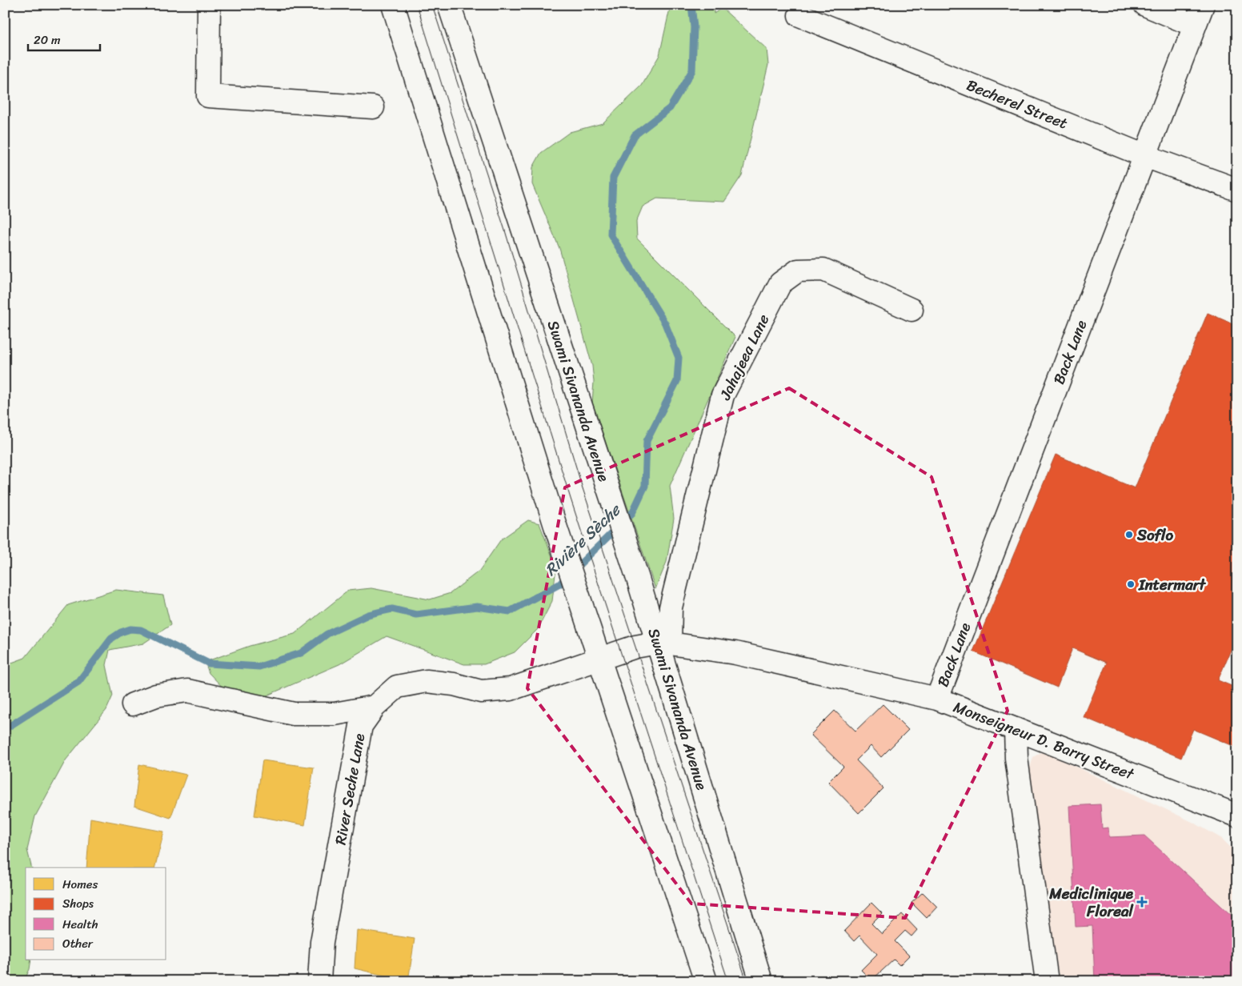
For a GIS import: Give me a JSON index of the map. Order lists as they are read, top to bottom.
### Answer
{
  "streets": {
    "street": [
      "Becherel Street",
      "Back Lane",
      "Jahajeea Lane",
      "Swami Sivananda Avenue",
      "Monseigneur D. Barry Street",
      "River Seche Lane"
    ]
  },
  "crossings": [
    ["Becherel Street", "Back Lane"],
    ["Back Lane", "Monseigneur D. Barry Street"],
    ["Jahajeea Lane", "Swami Sivananda Avenue"],
    ["Jahajeea Lane", "Monseigneur D. Barry Street"],
    ["Jahajeea Lane", "River Seche Lane"],
    ["Swami Sivananda Avenue", "Monseigneur D. Barry Street"],
    ["Swami Sivananda Avenue", "River Seche Lane"],
    ["Monseigneur D. Barry Street", "River Seche Lane"]
  ],
  "water": ["Rivière Sèche"],
  "places": {
    "other": ["Soflo", "Intermart"],
    "health": ["Mediclinique Floreal"]
  },
  "legend": [
    "Homes",
    "Shops",
    "Health",
    "Other"
  ],
  "scale_bar": "20 m"
}
